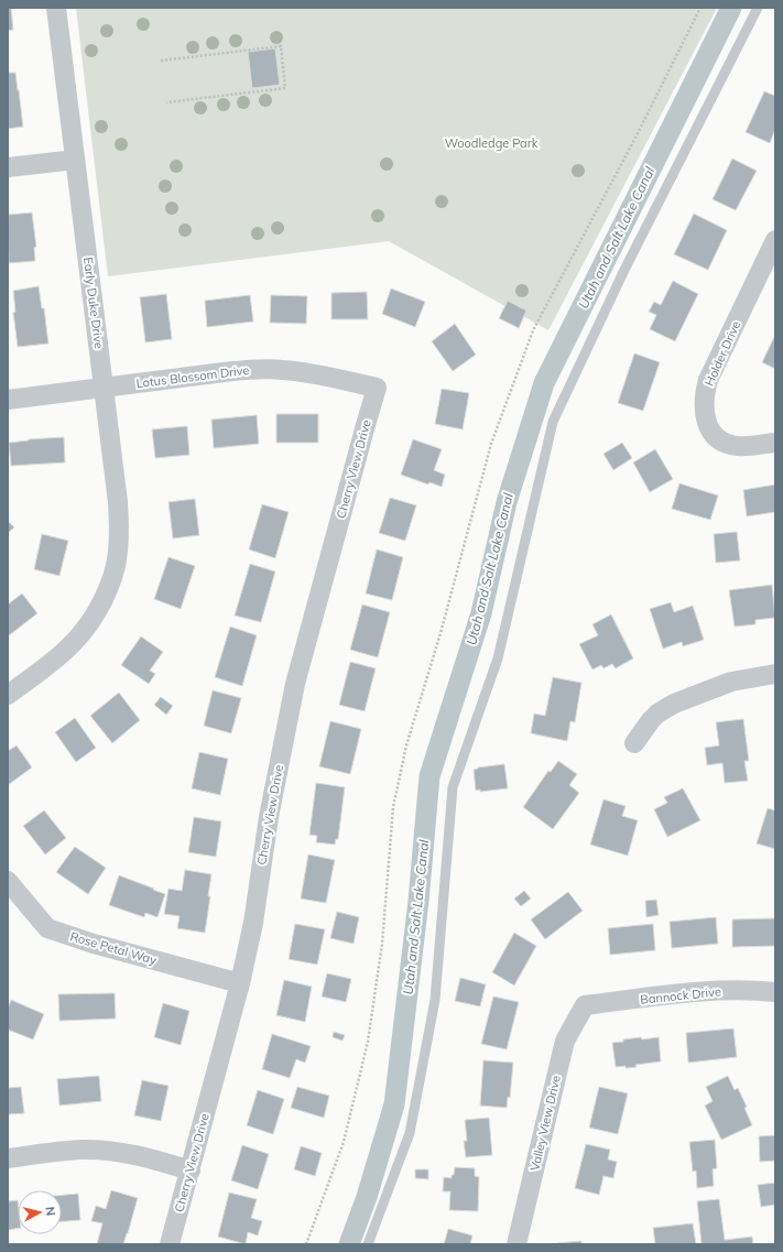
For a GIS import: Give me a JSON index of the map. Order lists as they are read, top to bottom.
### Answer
{
  "streets": {
    "street": [
      "Early Duke Drive",
      "Holder Drive",
      "Lotus Blossom Drive",
      "Cherry View Drive",
      "Rose Petal Way",
      "Bannock Drive",
      "Valley View Drive"
    ]
  },
  "crossings": [
    ["Early Duke Drive", "Lotus Blossom Drive"],
    ["Lotus Blossom Drive", "Cherry View Drive"],
    ["Cherry View Drive", "Rose Petal Way"],
    ["Bannock Drive", "Valley View Drive"]
  ],
  "water": ["Utah and Salt Lake Canal"],
  "parks": ["Woodledge Park"],
  "north": "right"
}
